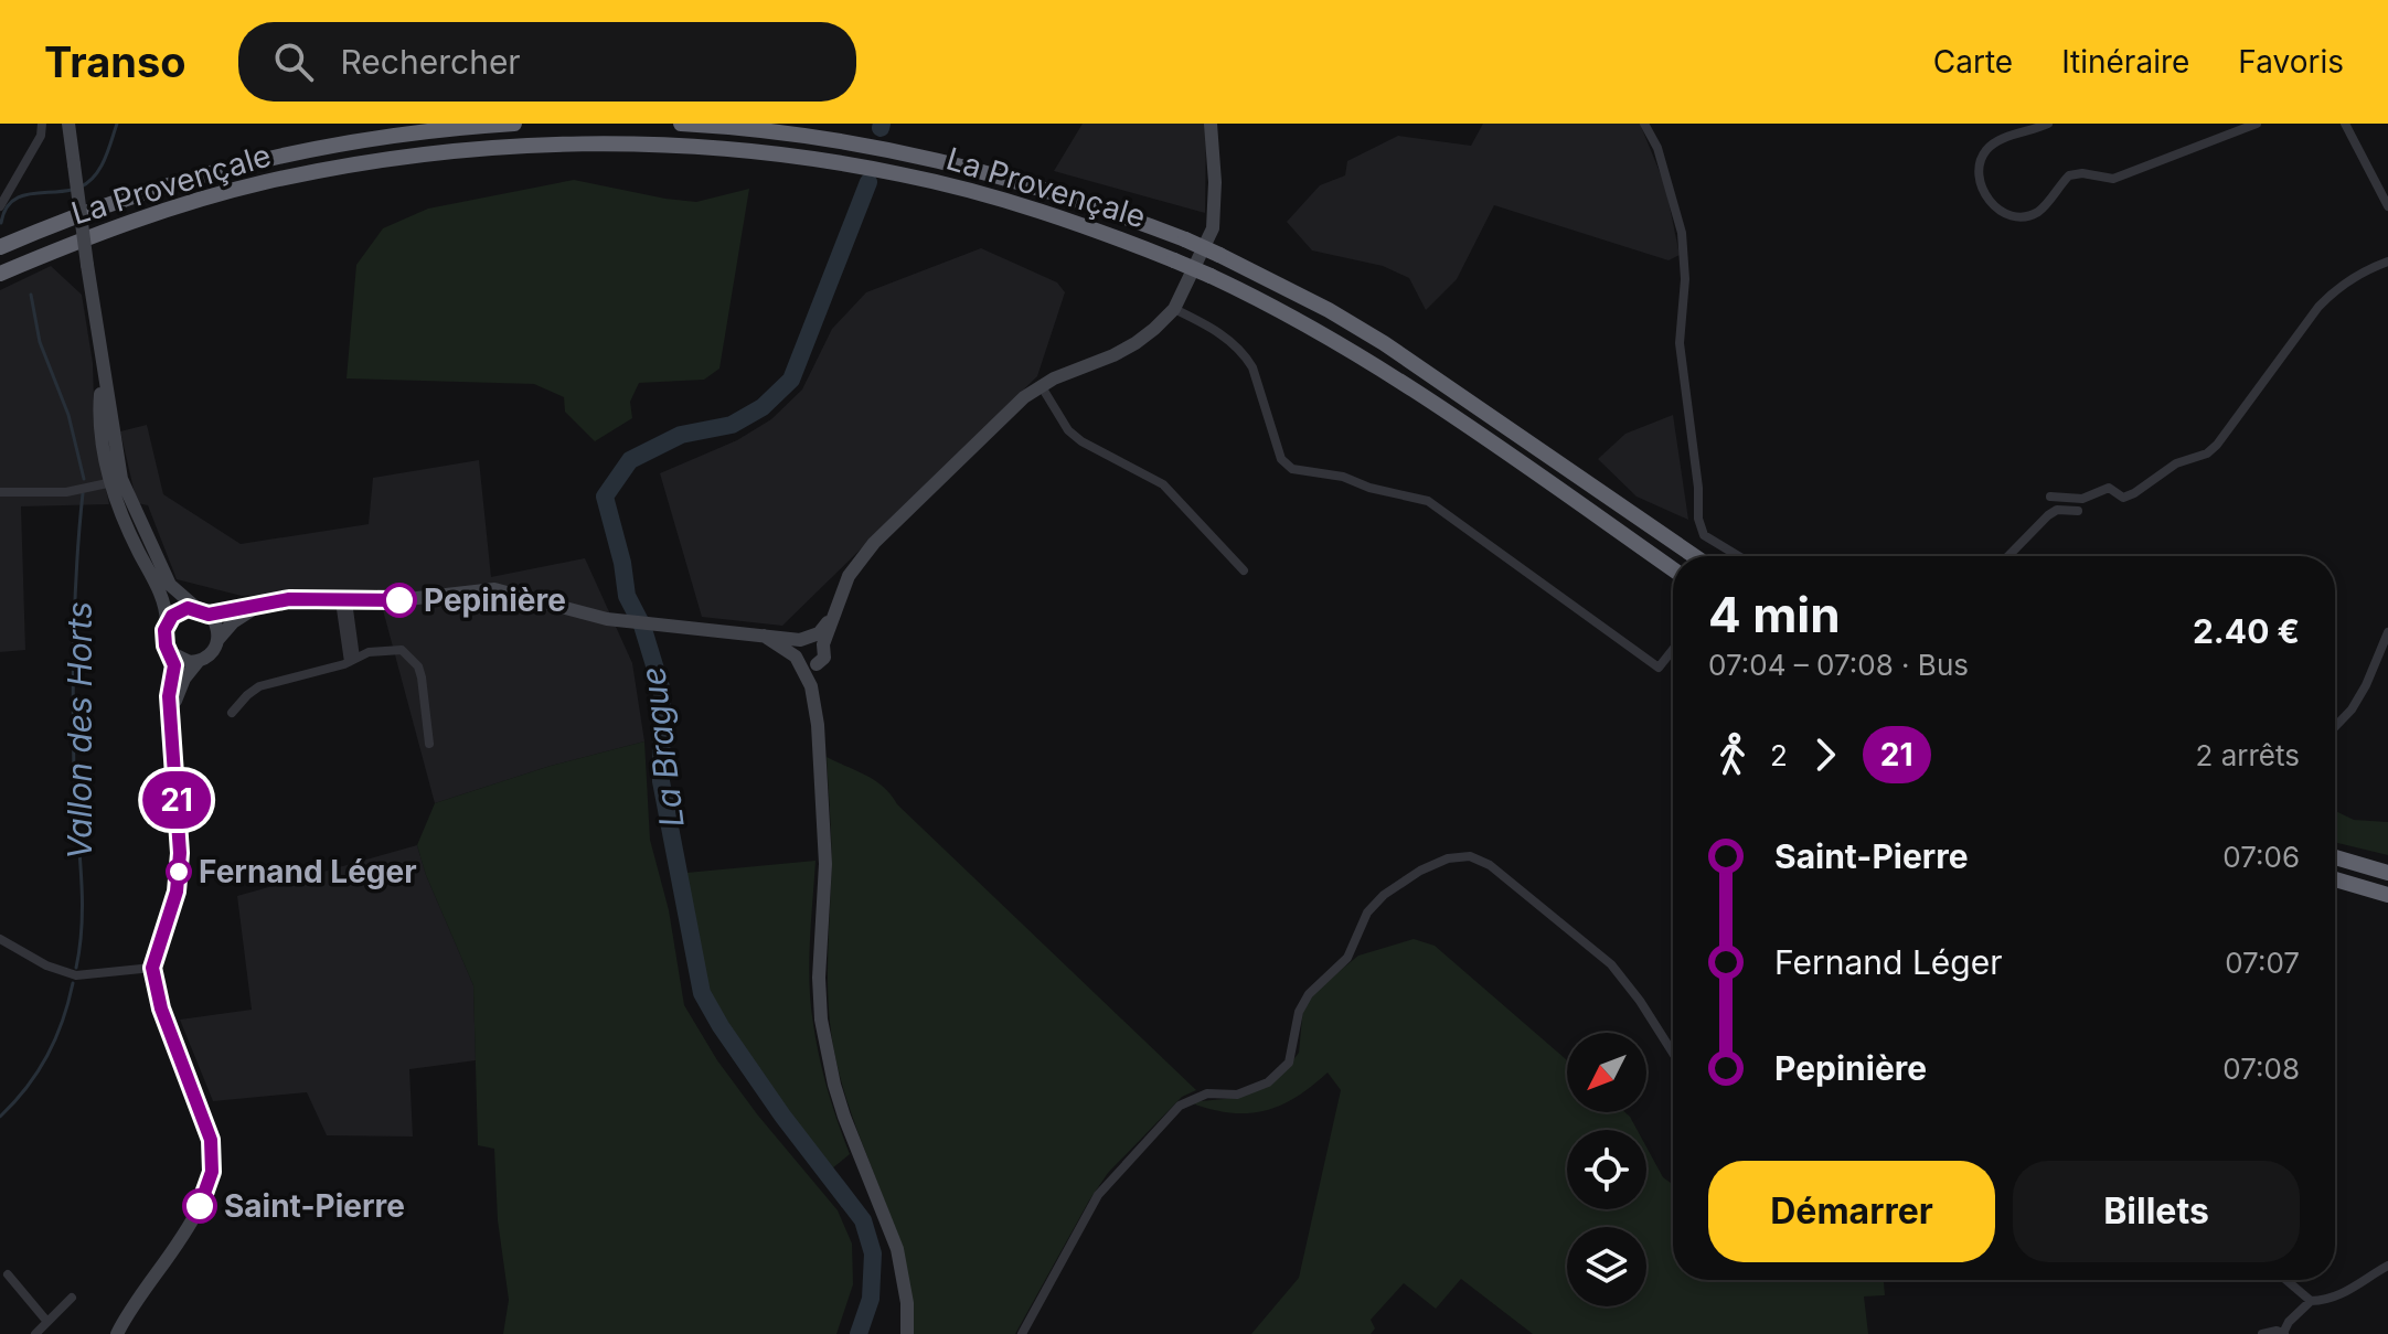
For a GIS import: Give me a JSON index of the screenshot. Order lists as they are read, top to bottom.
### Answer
{
  "streets": {
    "highway": ["La Provençale"]
  },
  "water": ["Vallon des Horts", "La Brague"],
  "places": ["Pepinière", "Fernand Léger", "Saint-Pierre"],
  "lines": ["bus line 21"],
  "north": "bottom left",
  "page": {
    "header": "Transo",
    "search": "Rechercher",
    "nav": ["Carte", "Itinéraire", "Favoris"],
    "on_map": "21",
    "heading": ["4 min", "07:04 – 07:08 · Bus", "2.40 €"],
    "legs": ["2", "21", "2 arrêts"],
    "list": [
      {
        "name": "Saint-Pierre",
        "value": "07:06"
      },
      {
        "name": "Fernand Léger",
        "value": "07:07"
      },
      {
        "name": "Pepinière",
        "value": "07:08"
      }
    ],
    "buttons": ["Démarrer", "Billets"]
  }
}
